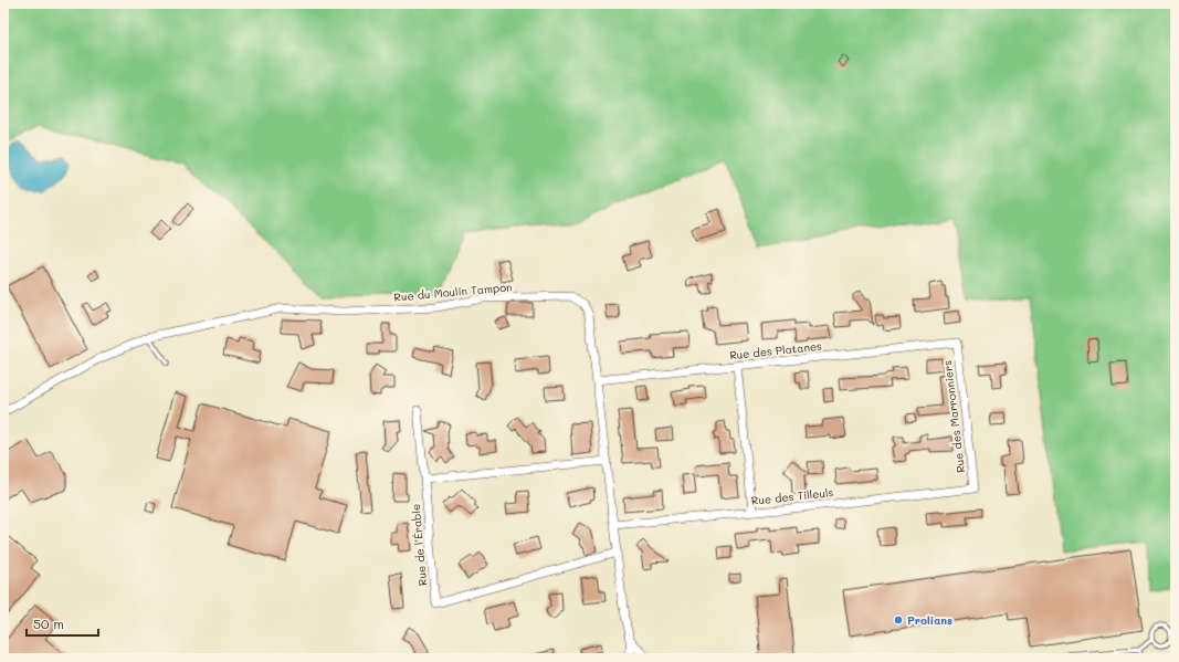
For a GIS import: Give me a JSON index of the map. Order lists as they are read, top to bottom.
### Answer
{
  "streets": {
    "street": [
      "Rue du Moulin Tampon",
      "Rue des Platanes",
      "Rue des Marronniers",
      "Rue des Tilleuls",
      "Rue de l’Érable"
    ]
  },
  "crossings": [
    ["Rue du Moulin Tampon", "Rue des Platanes"],
    ["Rue du Moulin Tampon", "Rue des Tilleuls"],
    ["Rue du Moulin Tampon", "Rue de l’Érable"],
    ["Rue des Platanes", "Rue des Marronniers"],
    ["Rue des Marronniers", "Rue des Tilleuls"]
  ],
  "places": ["Prolians"],
  "scale_bar": "50 m"
}
